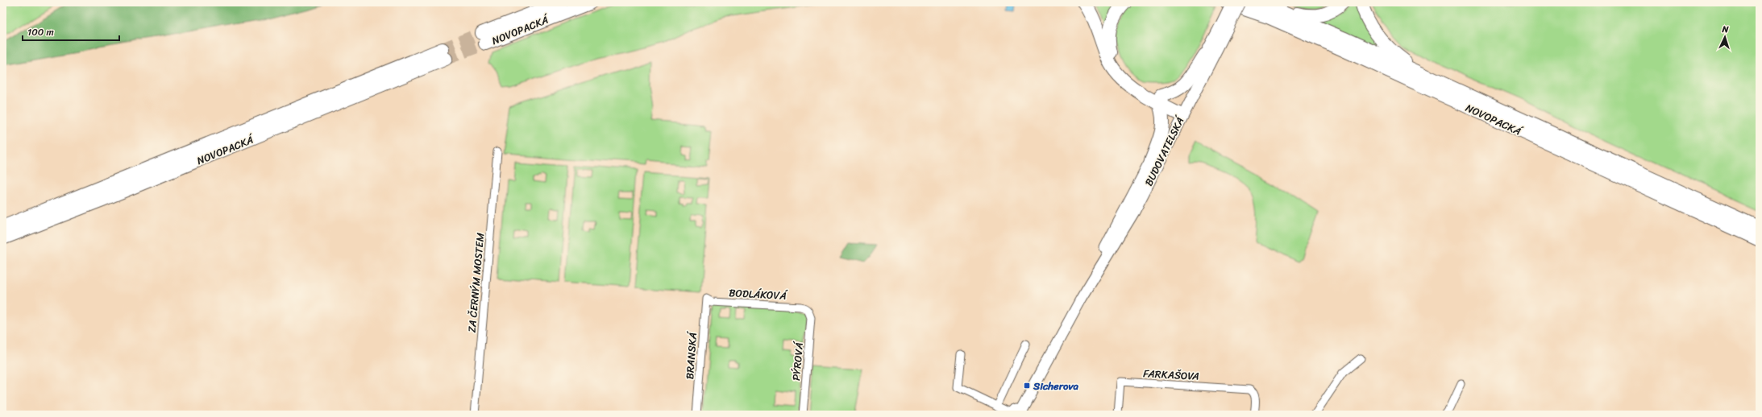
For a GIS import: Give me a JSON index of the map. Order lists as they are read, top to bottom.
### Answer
{
  "streets": {
    "highway": ["NOVOPACKÁ"],
    "street": [
      "BUDOVATELSKÁ",
      "ZA ČERNÝM MOSTEM",
      "BODLÁKOVÁ",
      "BRANSKÁ",
      "PÝROVÁ",
      "FARKAŠOVA"
    ]
  },
  "crossings": [
    ["BODLÁKOVÁ", "BRANSKÁ"],
    ["BODLÁKOVÁ", "PÝROVÁ"]
  ],
  "places": {
    "transit": ["Sicherova"]
  },
  "scale_bar": "100 m",
  "north": "top"
}
